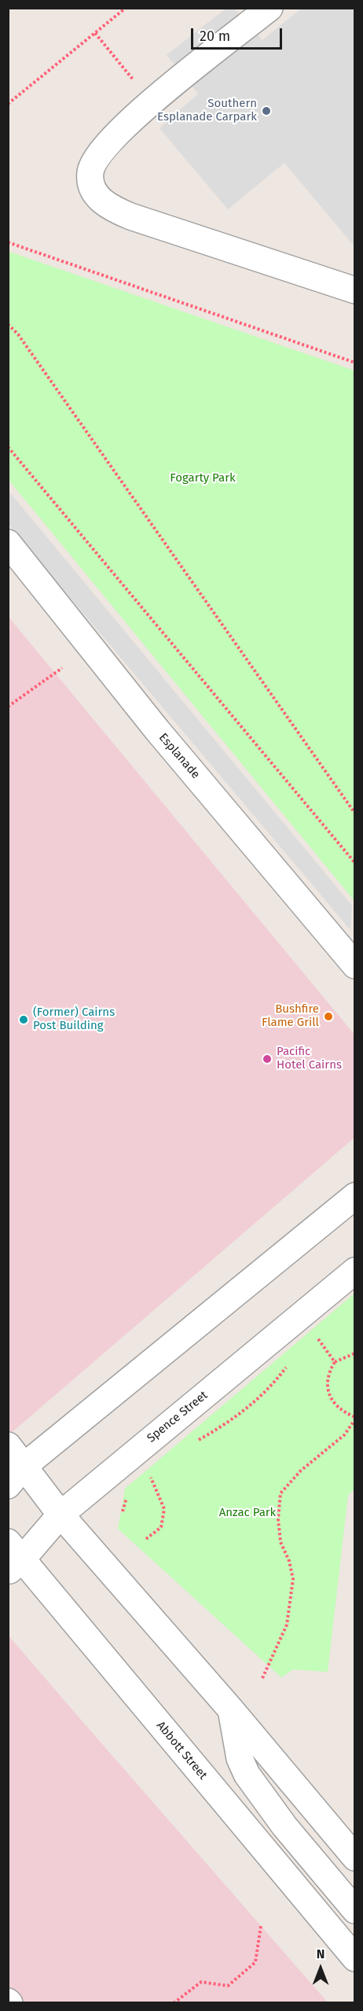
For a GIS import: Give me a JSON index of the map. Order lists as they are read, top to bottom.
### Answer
{
  "streets": {
    "street": ["Esplanade", "Spence Street", "Abbott Street"]
  },
  "crossings": [
    ["Spence Street", "Abbott Street"]
  ],
  "parks": ["Fogarty Park", "Anzac Park"],
  "places": [
    "Southern Esplanade Carpark",
    "Bushfire Flame Grill",
    "(Former) Cairns Post Building",
    "Pacific Hotel Cairns"
  ],
  "scale_bar": "20 m",
  "north": "top"
}
